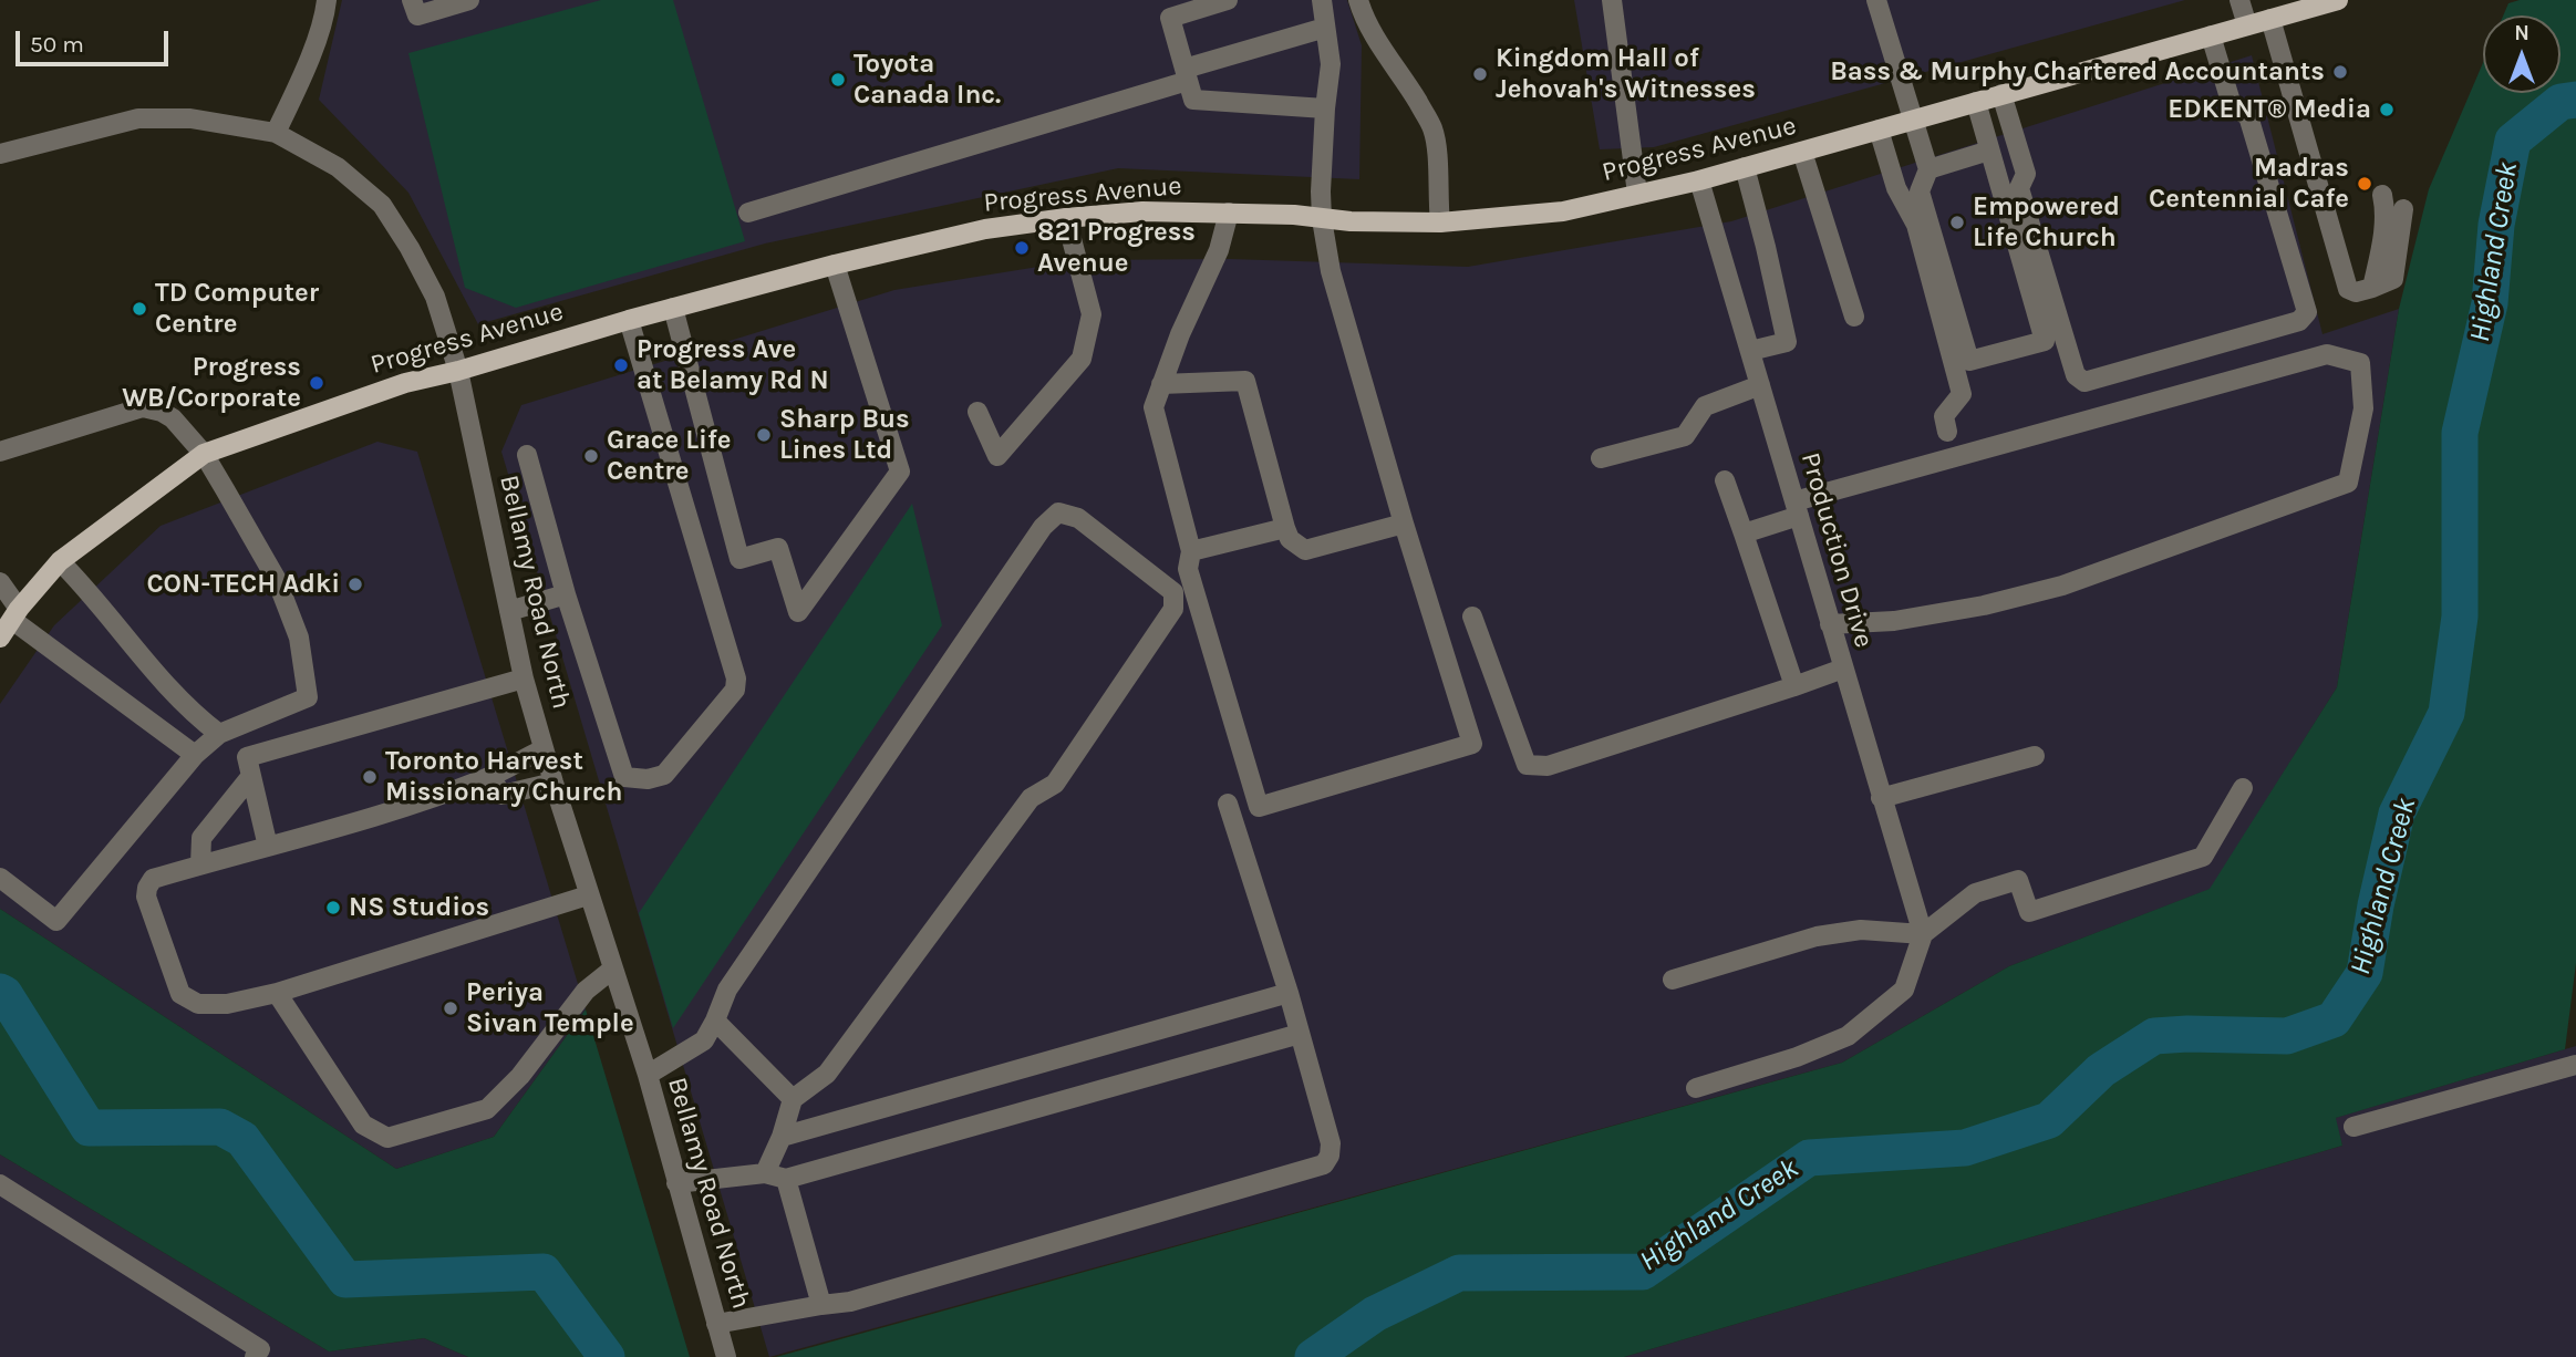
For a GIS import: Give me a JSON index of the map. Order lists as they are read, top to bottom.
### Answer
{
  "streets": {
    "main road": ["Progress Avenue"],
    "street": ["Production Drive", "Bellamy Road North"]
  },
  "crossings": [
    ["Progress Avenue", "Production Drive"],
    ["Progress Avenue", "Bellamy Road North"]
  ],
  "water": ["Highland Creek"],
  "places": [
    "Bass & Murphy Chartered Accountants",
    "Kingdom Hall of Jehovah's Witnesses",
    "Toyota Canada Inc.",
    "EDKENT® Media",
    "Madras Centennial Cafe",
    "Empowered Life Church",
    "821 Progress Avenue",
    "TD Computer Centre",
    "Progress Ave at Belamy Rd N",
    "Progress WB/Corporate",
    "Sharp Bus Lines Ltd",
    "Grace Life Centre",
    "CON-TECH Adki",
    "Toronto Harvest Missionary Church",
    "NS Studios",
    "Periya Sivan Temple"
  ],
  "scale_bar": "50 m",
  "north": "top"
}
